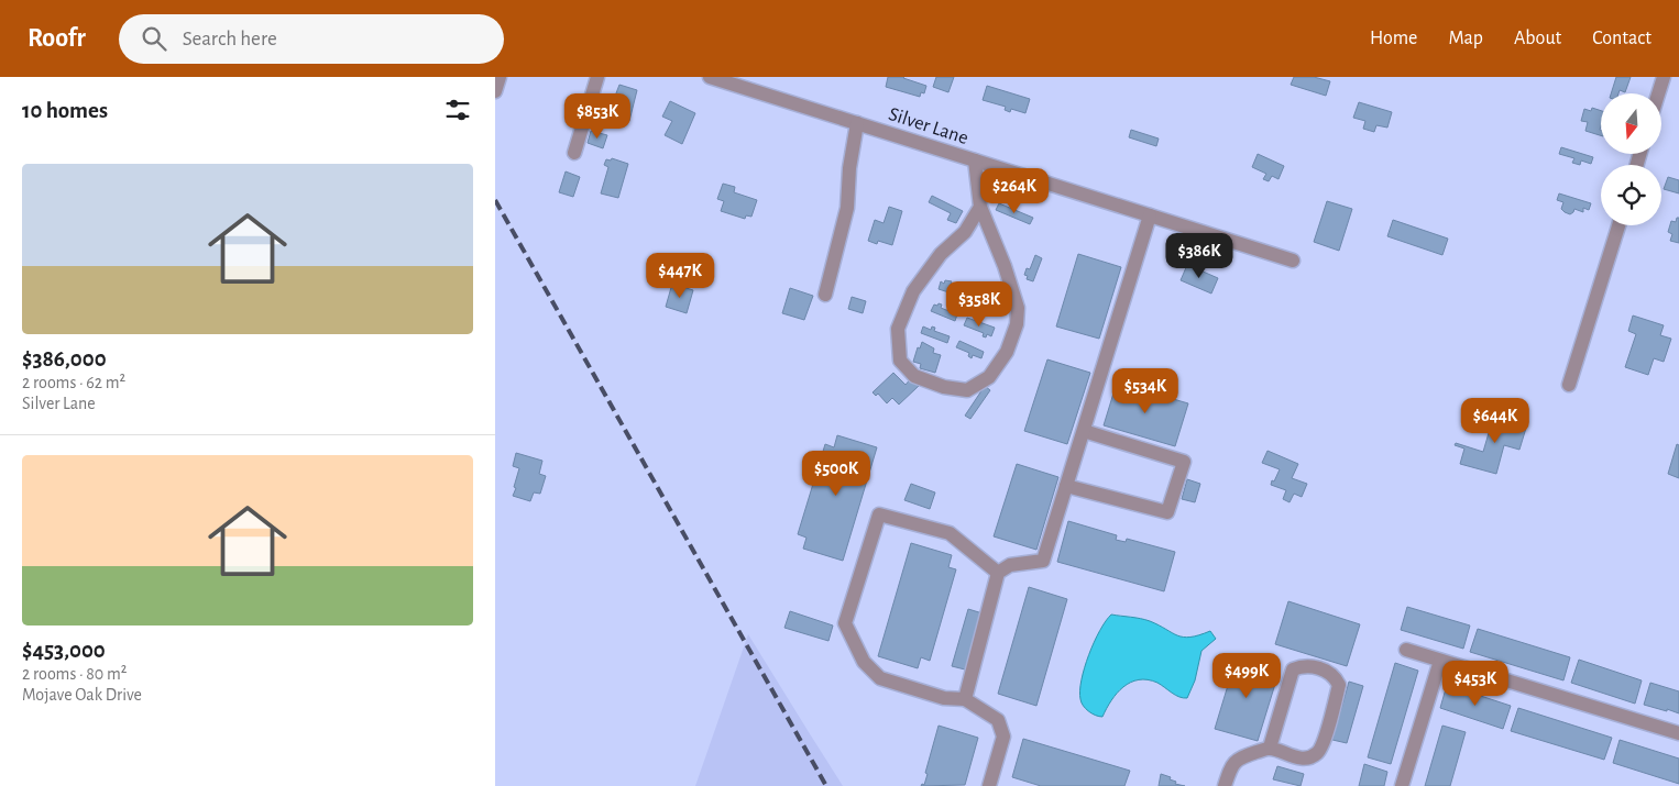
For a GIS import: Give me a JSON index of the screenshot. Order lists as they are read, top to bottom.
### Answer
{
  "streets": {
    "street": ["Silver Lane"]
  },
  "north": "bottom",
  "page": {
    "header": "Roofr",
    "search": "Search here",
    "nav": [
      "Home",
      "Map",
      "About",
      "Contact"
    ],
    "heading": "10 homes",
    "price": [
      "$853K",
      "$264K",
      "$386K",
      "$447K",
      "$358K",
      "$534K",
      "$644K",
      "$500K",
      "$499K",
      "$453K"
    ],
    "list": [
      {
        "name": "$386,000",
        "note": "2 rooms · 62 m² · Silver Lane"
      },
      {
        "name": "$453,000",
        "note": "2 rooms · 80 m² · Mojave Oak Drive"
      }
    ]
  }
}
